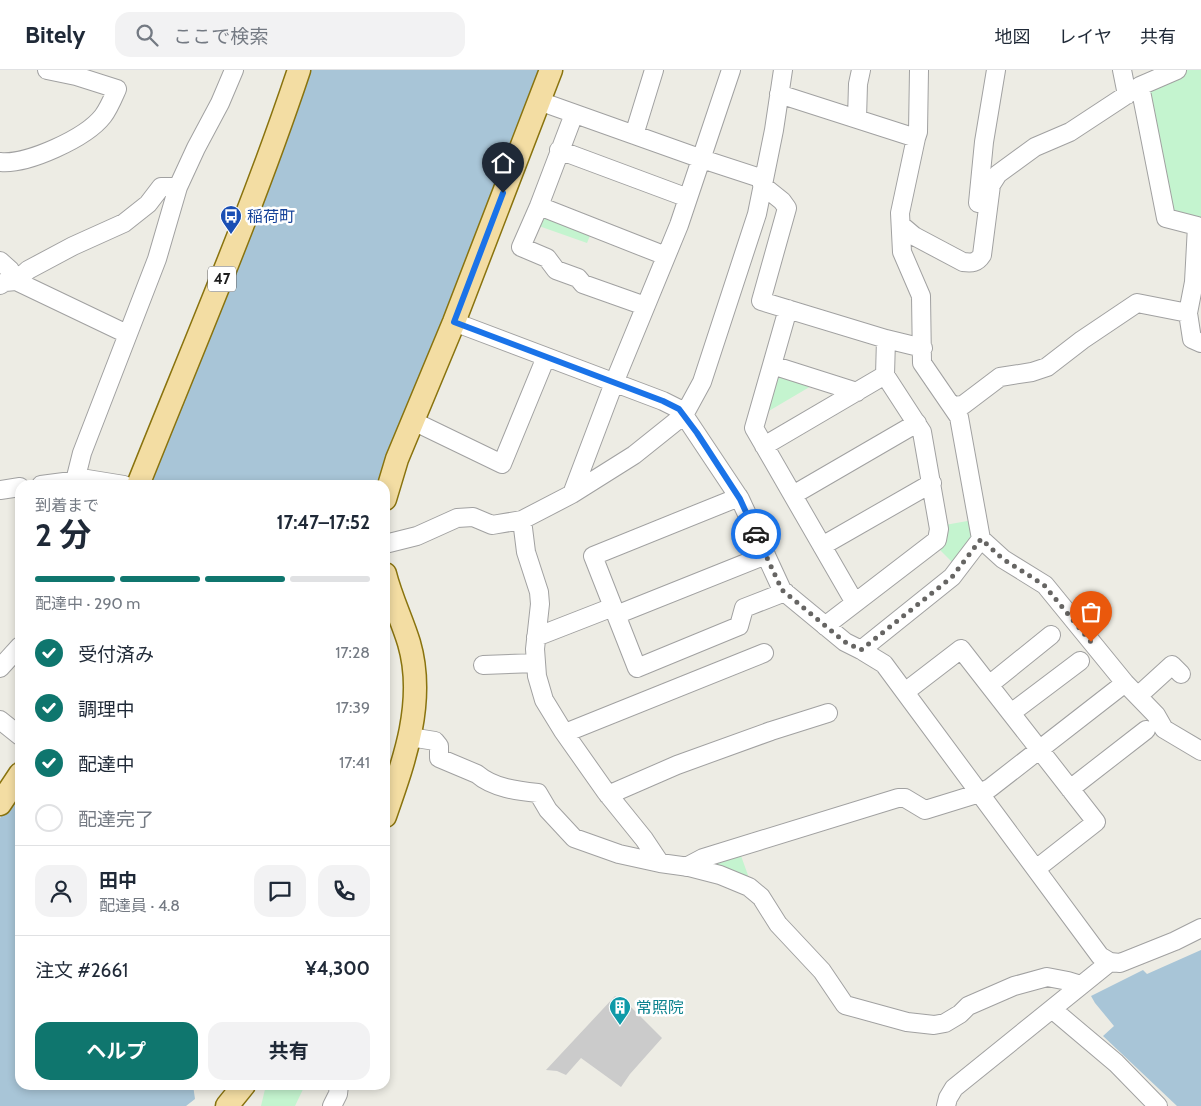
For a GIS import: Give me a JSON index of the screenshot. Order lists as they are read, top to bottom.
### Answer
{
  "streets": {
    "main road": ["47"]
  },
  "places": {
    "bus stop": ["稲荷町"],
    "building": ["常照院"]
  },
  "page": {
    "header": "Bitely",
    "search": "ここで検索",
    "nav": ["地図", "レイヤ", "共有"],
    "heading": ["2 分", "到着まで", "17:47–17:52"],
    "panel": [
      "田中",
      "配達員 · 4.8",
      "注文 #2661",
      "¥4,300"
    ],
    "bar": "配達中 · 290 m",
    "list": [
      ["受付済み", "17:28"],
      ["調理中", "17:39"],
      ["配達中", "17:41"],
      "配達完了"
    ],
    "buttons": ["ヘルプ", "共有"]
  }
}
